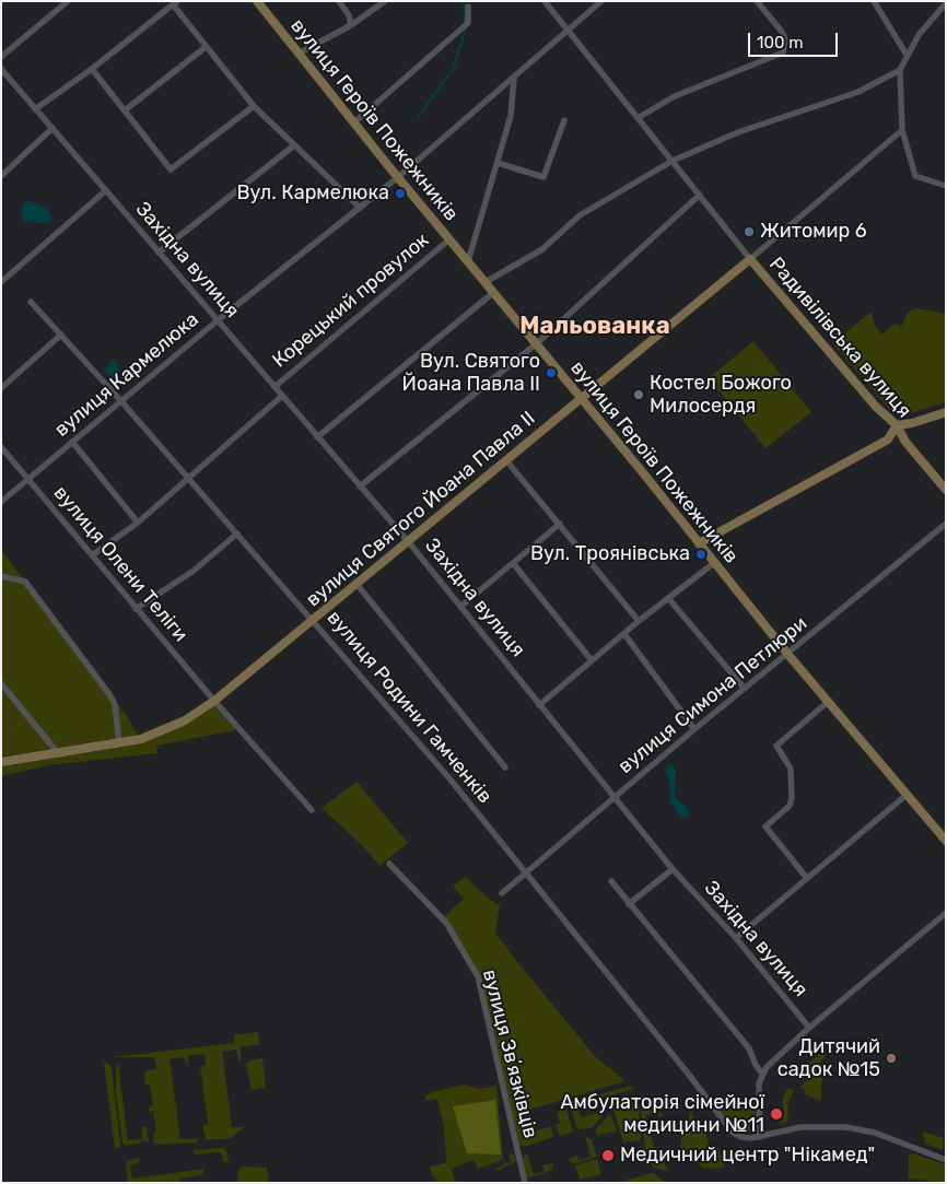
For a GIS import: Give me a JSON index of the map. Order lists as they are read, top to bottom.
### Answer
{
  "streets": {
    "street": [
      "вулиця Героїв Пожежників",
      "Західна вулиця",
      "Корецький провулок",
      "Радивілівська вулиця",
      "вулиця Кармелюка",
      "вулиця Святого Йоана Павла II",
      "вулиця Олени Теліги",
      "вулиця Симона Петлюри",
      "вулиця Родини Гамченків",
      "вулиця Звʼязківців"
    ]
  },
  "crossings": [
    ["вулиця Героїв Пожежників", "Корецький провулок"],
    ["вулиця Героїв Пожежників", "вулиця Кармелюка"],
    ["вулиця Героїв Пожежників", "вулиця Святого Йоана Павла II"],
    ["вулиця Героїв Пожежників", "вулиця Симона Петлюри"],
    ["Західна вулиця", "Корецький провулок"],
    ["Західна вулиця", "вулиця Кармелюка"],
    ["Західна вулиця", "вулиця Святого Йоана Павла II"],
    ["Західна вулиця", "вулиця Симона Петлюри"],
    ["Радивілівська вулиця", "вулиця Кармелюка"],
    ["Радивілівська вулиця", "вулиця Святого Йоана Павла II"],
    ["вулиця Кармелюка", "вулиця Олени Теліги"],
    ["вулиця Кармелюка", "вулиця Родини Гамченків"],
    ["вулиця Святого Йоана Павла II", "вулиця Олени Теліги"],
    ["вулиця Святого Йоана Павла II", "вулиця Родини Гамченків"],
    ["вулиця Симона Петлюри", "вулиця Родини Гамченків"]
  ],
  "districts": ["Мальованка"],
  "places": [
    "Вул. Кармелюка",
    "Житомир 6",
    "Вул. Святого Йоана Павла ІІ",
    "Костел Божого Милосердя",
    "Вул. Троянівська",
    "Дитячий садок №15",
    "Амбулаторія сімейної медицини №11",
    "Медичний центр \"Нікамед\""
  ],
  "scale_bar": "100 m"
}
